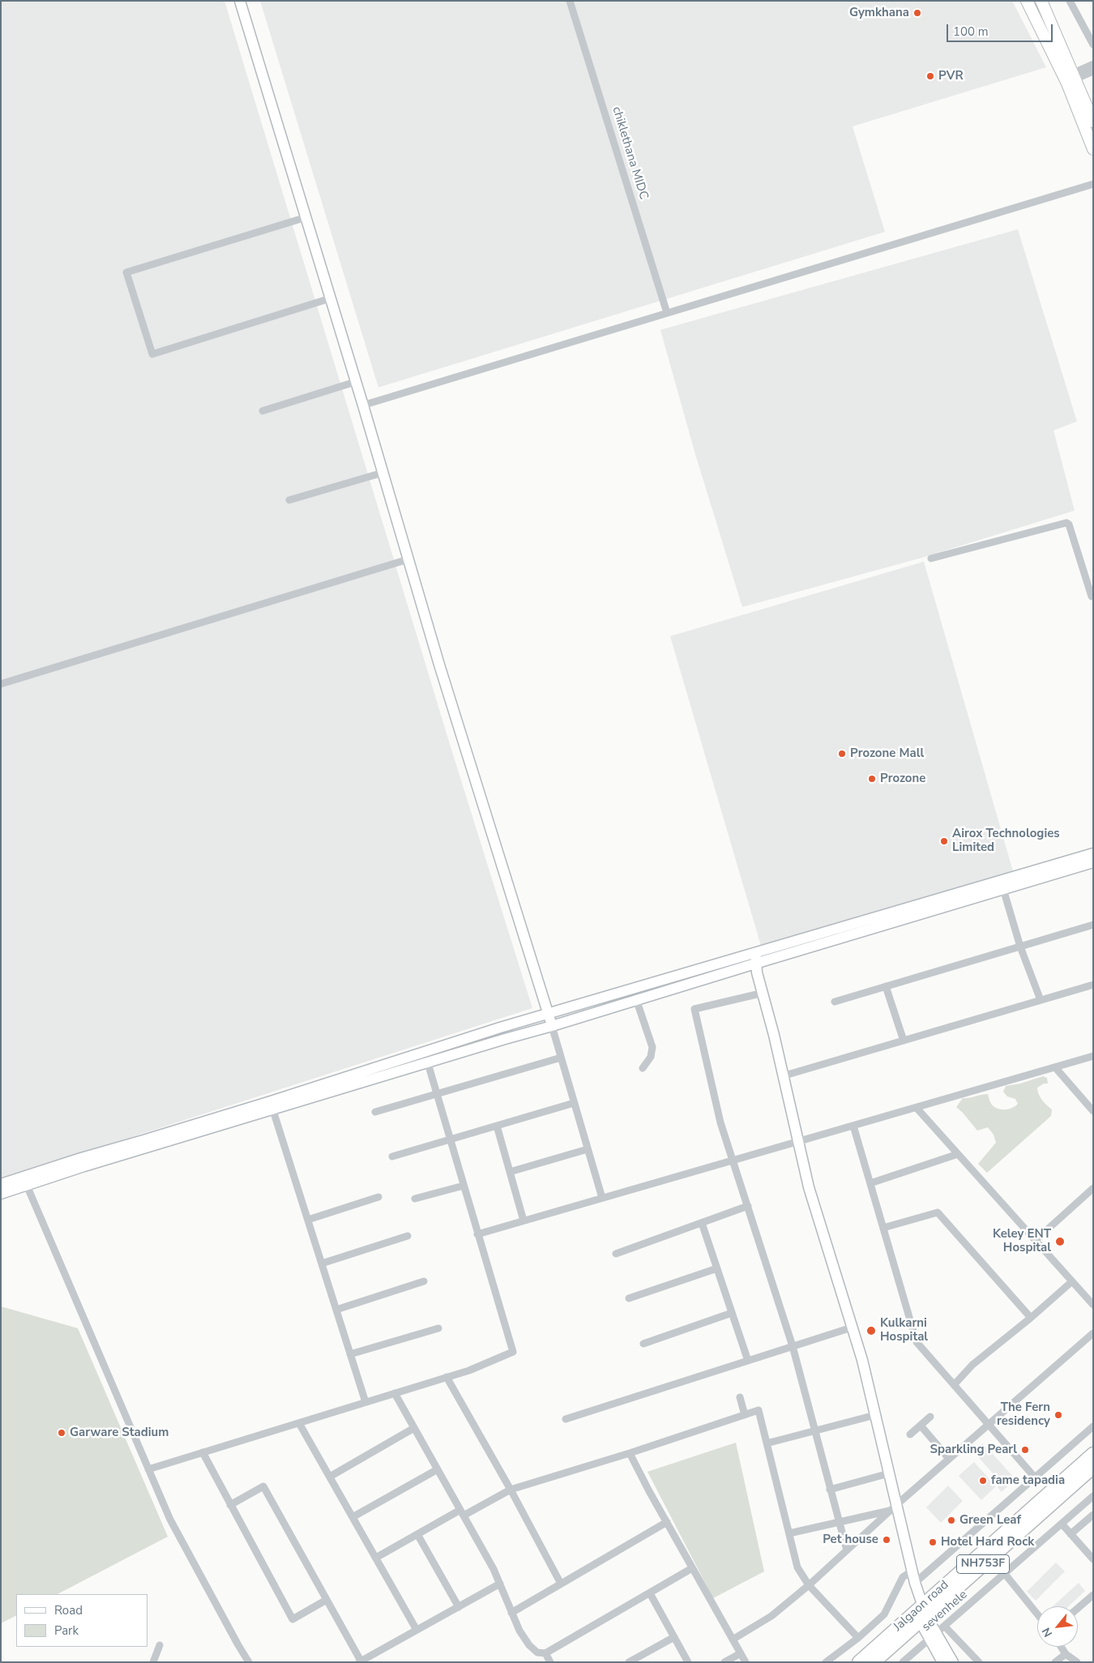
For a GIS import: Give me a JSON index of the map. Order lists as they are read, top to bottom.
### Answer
{
  "streets": {
    "highway": ["NH753F", "Jalgaon road"],
    "street": ["chiklethana MIDC", "sevenhele"]
  },
  "places": [
    "Gymkhana",
    "PVR",
    "Prozone Mall",
    "Prozone",
    "Airox Technologies Limited",
    "Keley ENT Hospital",
    "Kulkarni Hospital",
    "The Fern residency",
    "Garware Stadium",
    "Sparkling Pearl",
    "fame tapadia",
    "Green Leaf",
    "Pet house",
    "Hotel Hard Rock"
  ],
  "legend": ["Road", "Park"],
  "scale_bar": "100 m",
  "north": "bottom left"
}
